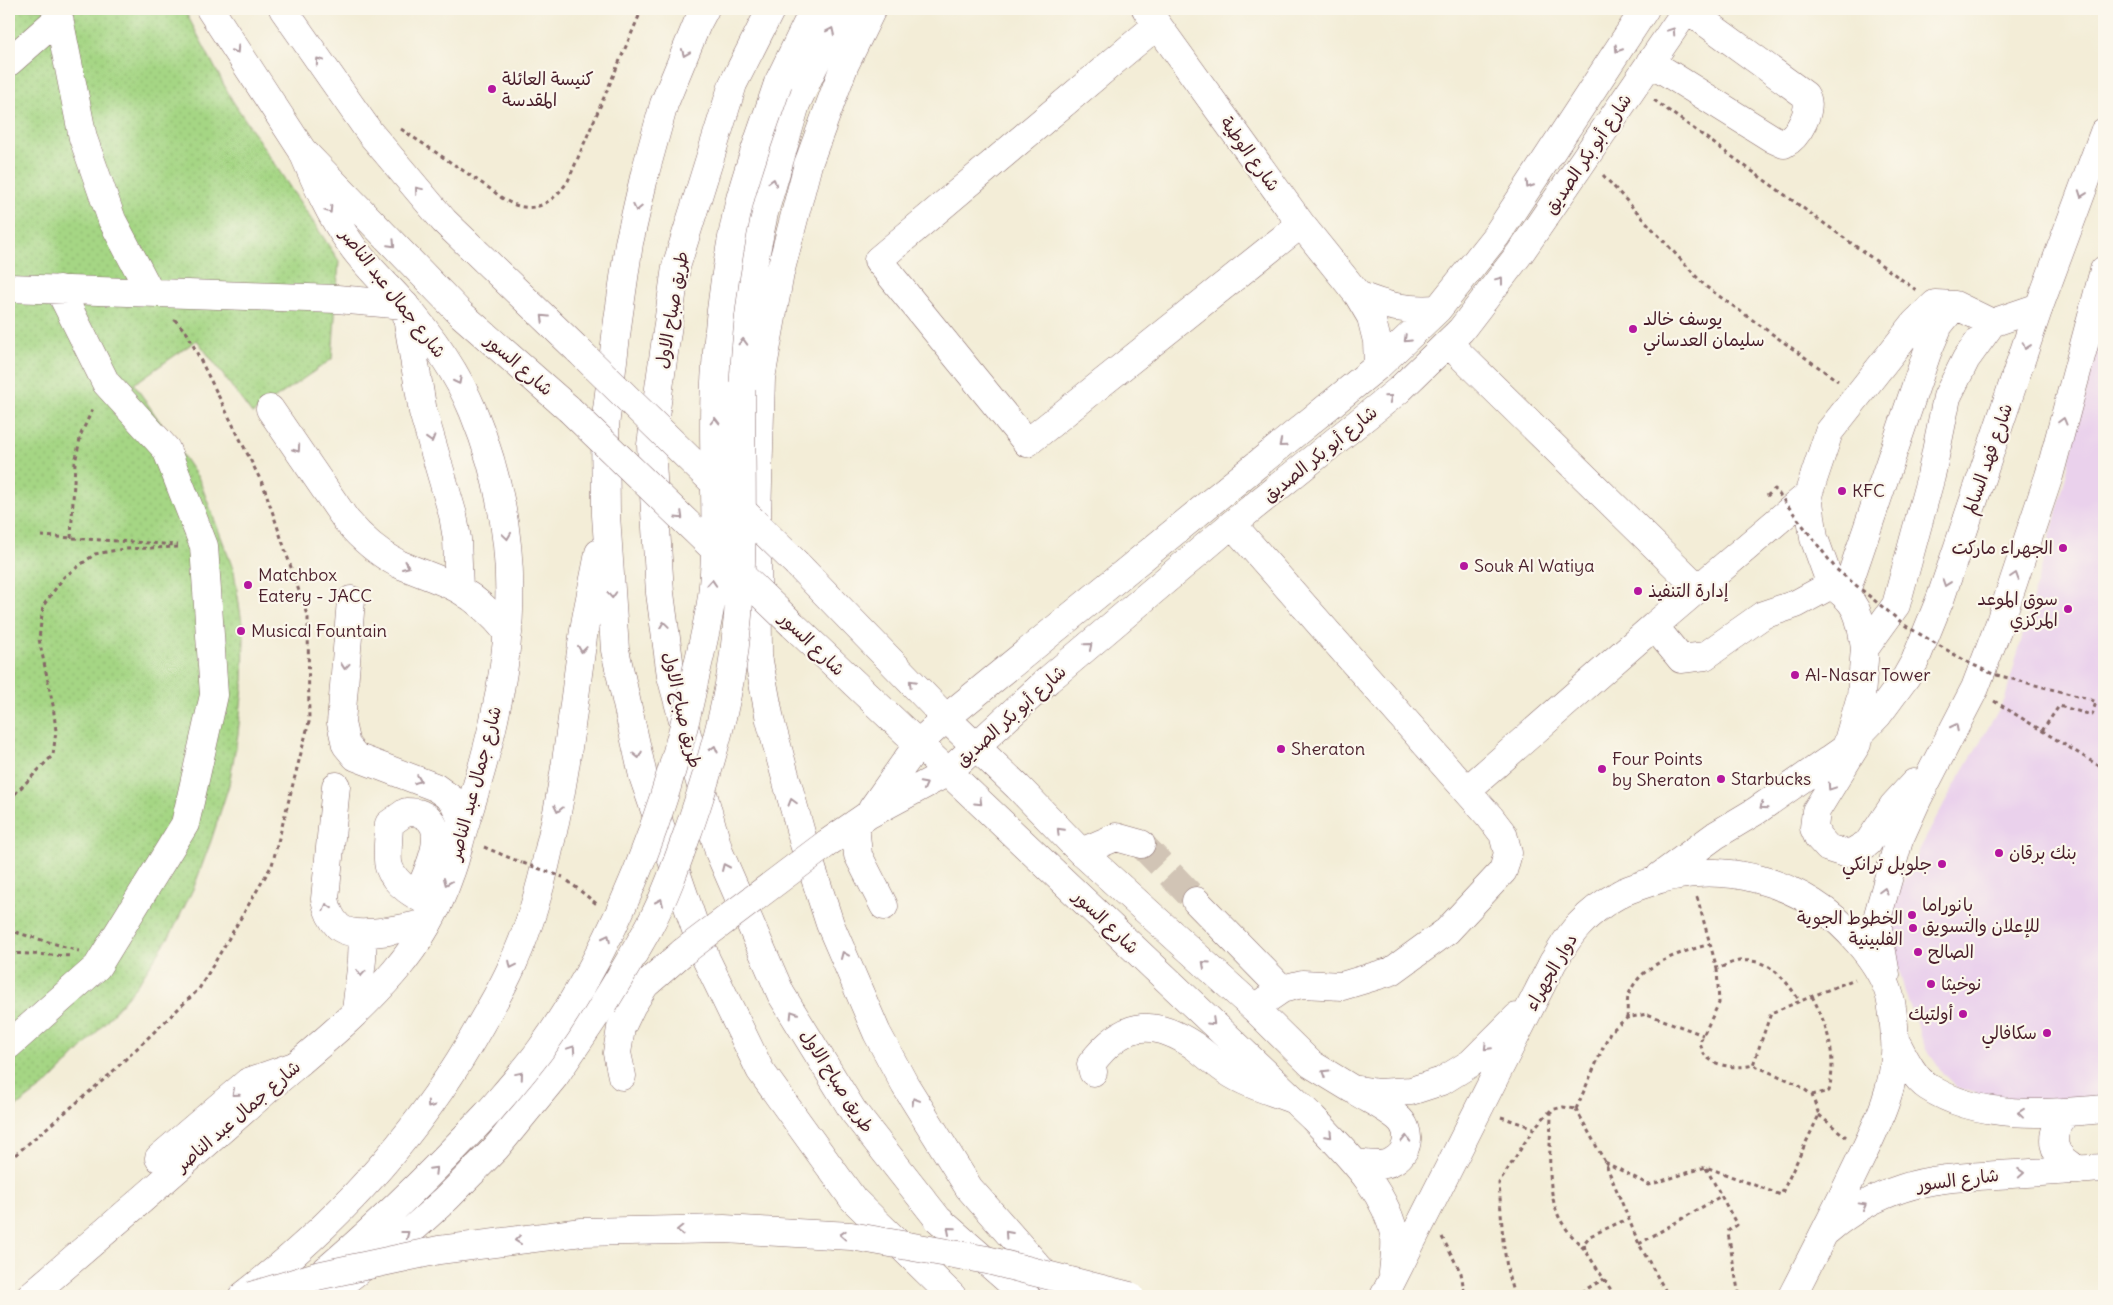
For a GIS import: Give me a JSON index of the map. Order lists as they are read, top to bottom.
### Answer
{
  "streets": {
    "main road": [
      "شارع الوطية",
      "شارع أبو بكر الصديق",
      "شارع جمال عبد الناصر",
      "طريق صباح الاول",
      "شارع السور",
      "شارع فهد السالم",
      "دوار الجهراء"
    ]
  },
  "crossings": [
    ["شارع الوطية", "شارع أبو بكر الصديق"],
    ["شارع أبو بكر الصديق", "شارع السور"],
    ["شارع جمال عبد الناصر", "شارع السور"],
    ["شارع السور", "دوار الجهراء"],
    ["شارع فهد السالم", "دوار الجهراء"]
  ],
  "places": [
    "كنيسة العائلة المقدسة",
    "يوسف خالد سليمان العدساني",
    "KFC",
    "الجهراء ماركت",
    "Souk Al Watiya",
    "Matchbox Eatery - JACC",
    "إدارة التنفيذ",
    "سوق الموعد المركزي",
    "Musical Fountain",
    "Al-Nasar Tower",
    "Sheraton",
    "Four Points by Sheraton",
    "Starbucks",
    "بنك برقان",
    "جلوبل ترانكي",
    "بانوراما للإعلان والتسويق",
    "الخطوط الجوية الفلبينية",
    "الصالح",
    "نوخيثا",
    "أولتيك",
    "سكافالي"
  ]
}
